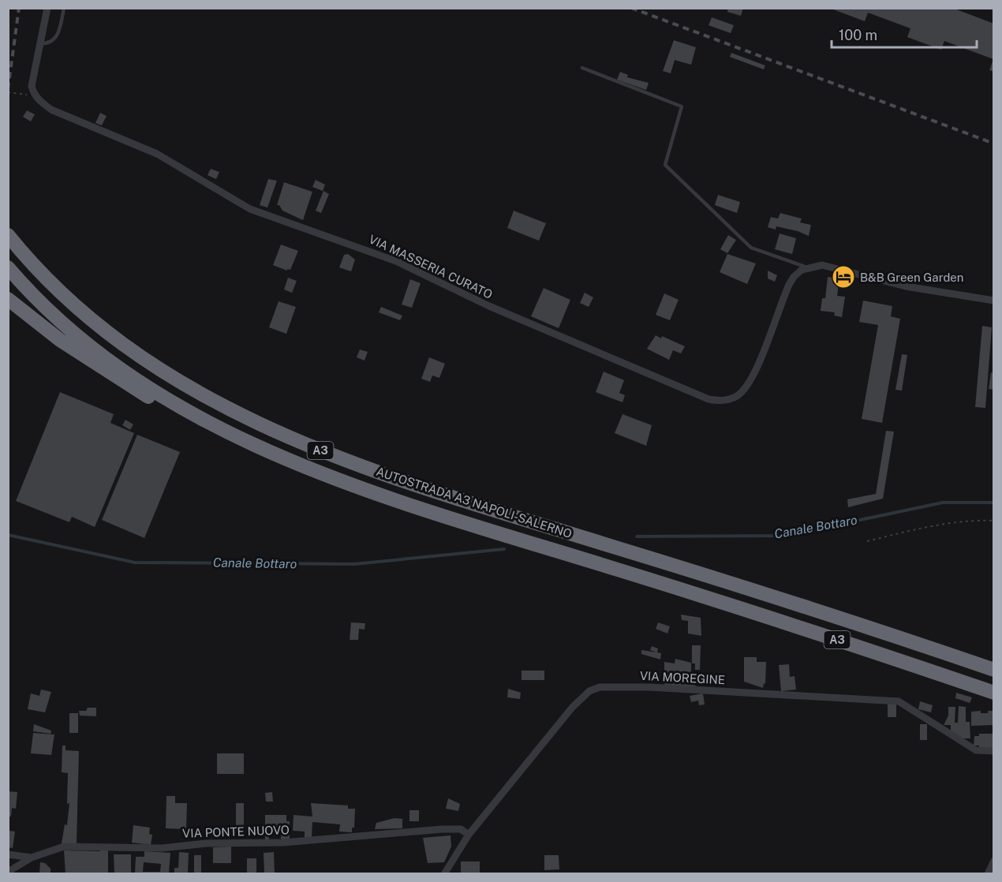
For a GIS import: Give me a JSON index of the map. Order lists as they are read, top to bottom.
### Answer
{
  "streets": {
    "highway": ["A3", "AUTOSTRADA A3 NAPOLI-SALERNO"],
    "street": ["VIA MASSERIA CURATO", "VIA MOREGINE", "VIA PONTE NUOVO"]
  },
  "crossings": [
    ["VIA MOREGINE", "VIA PONTE NUOVO"]
  ],
  "water": ["Canale Bottaro"],
  "places": {
    "hotel": ["B&B Green Garden"]
  },
  "scale_bar": "100 m"
}
